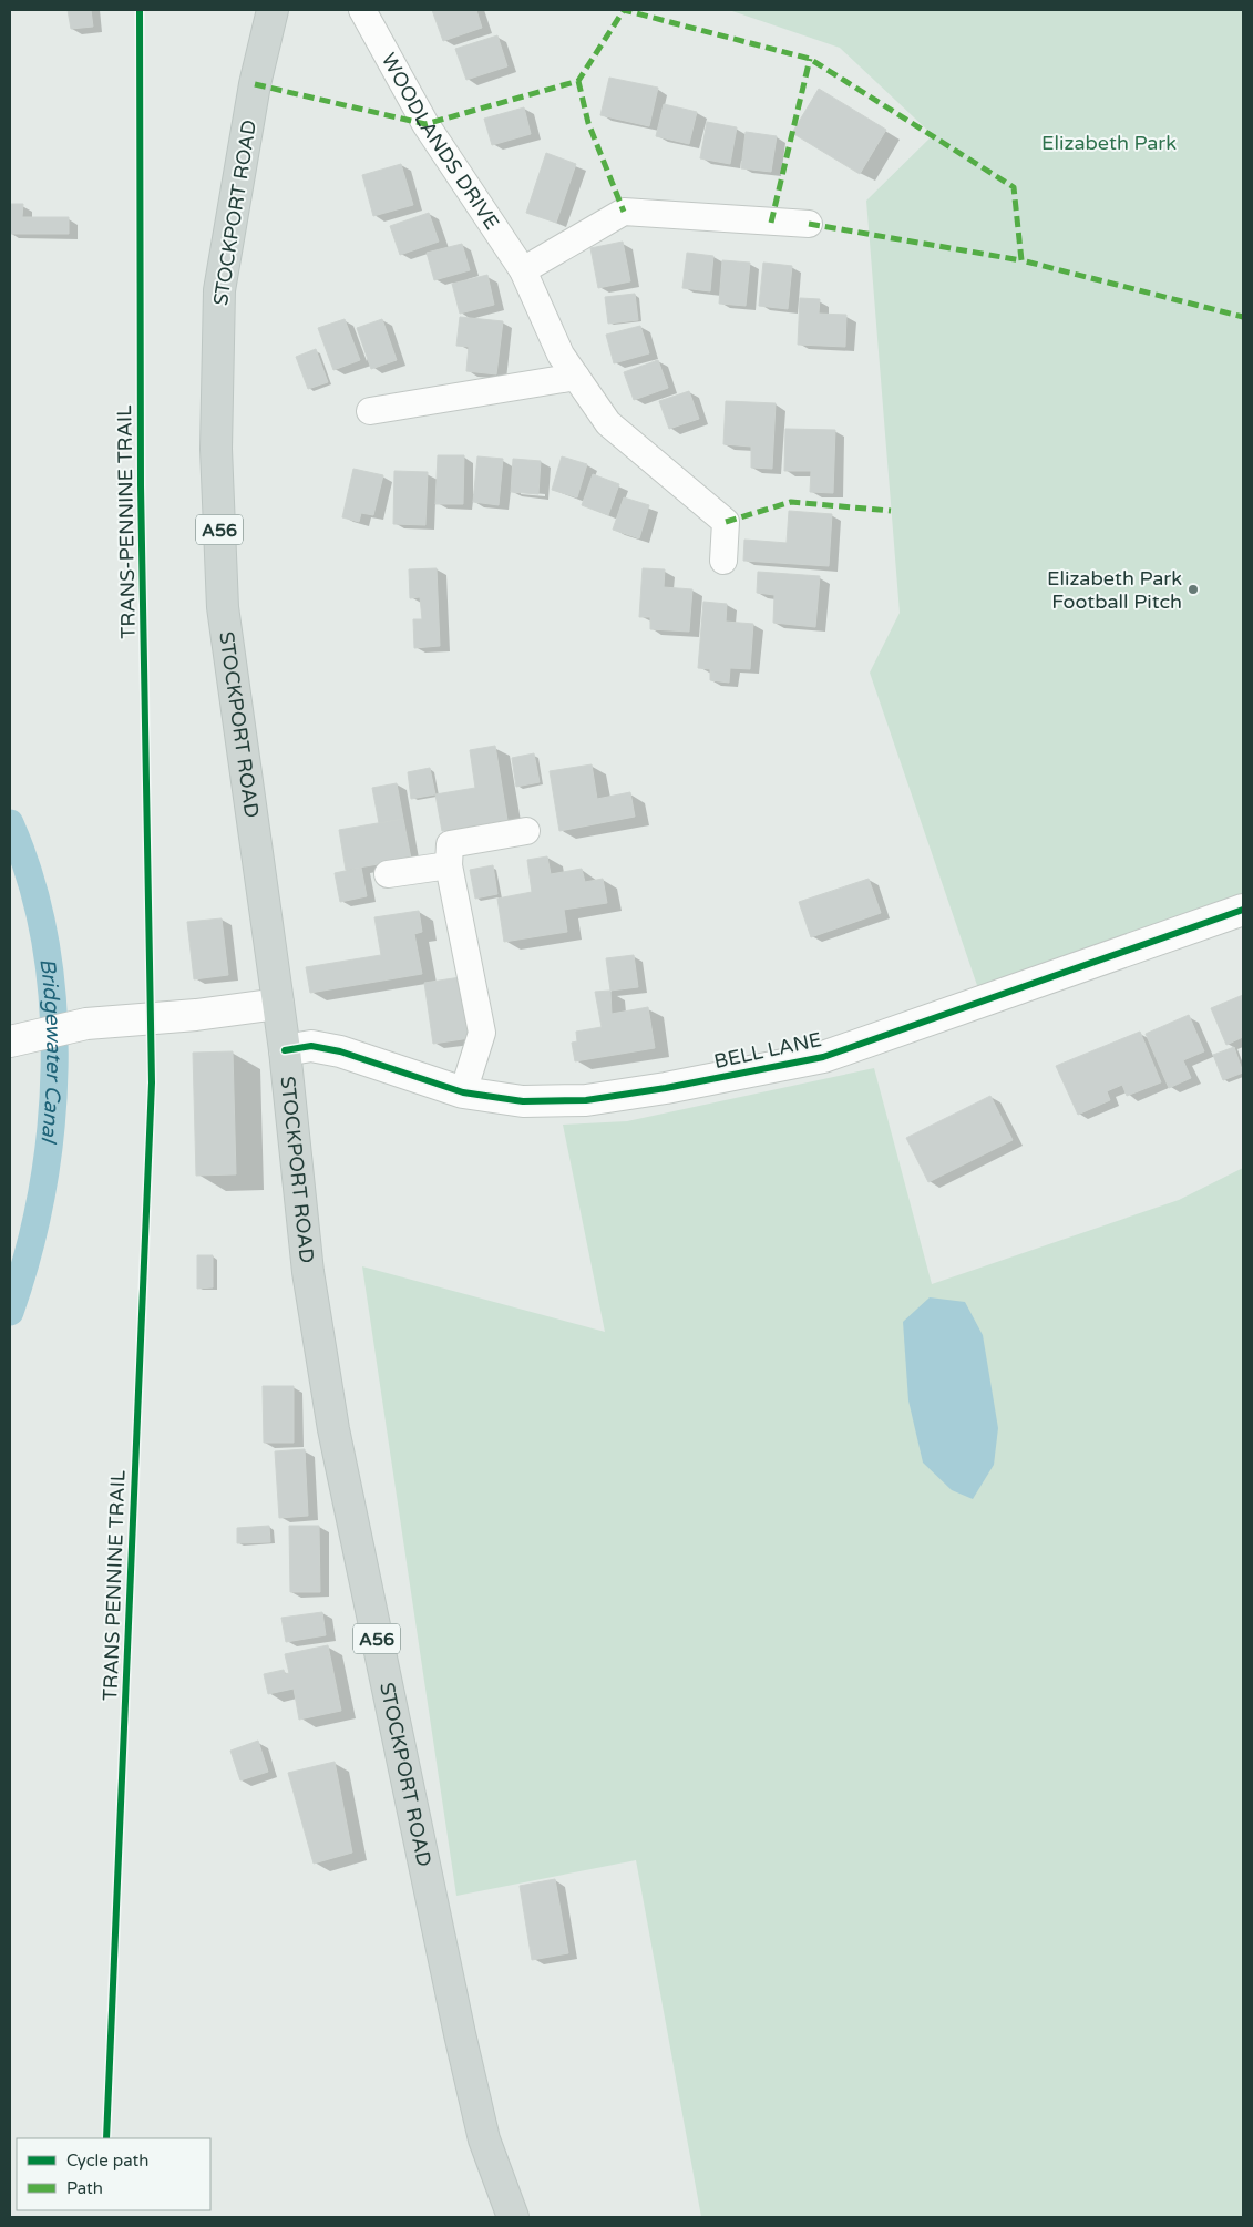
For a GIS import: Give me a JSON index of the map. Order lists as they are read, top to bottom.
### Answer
{
  "streets": {
    "main road": ["STOCKPORT ROAD", "A56"],
    "street": ["WOODLANDS DRIVE", "BELL LANE"],
    "cycle path": ["TRANS-PENNINE TRAIL"]
  },
  "crossings": [
    ["STOCKPORT ROAD", "BELL LANE"]
  ],
  "water": ["Bridgewater Canal"],
  "parks": ["Elizabeth Park"],
  "places": ["Elizabeth Park Football Pitch"],
  "legend": ["Cycle path", "Path"]
}
